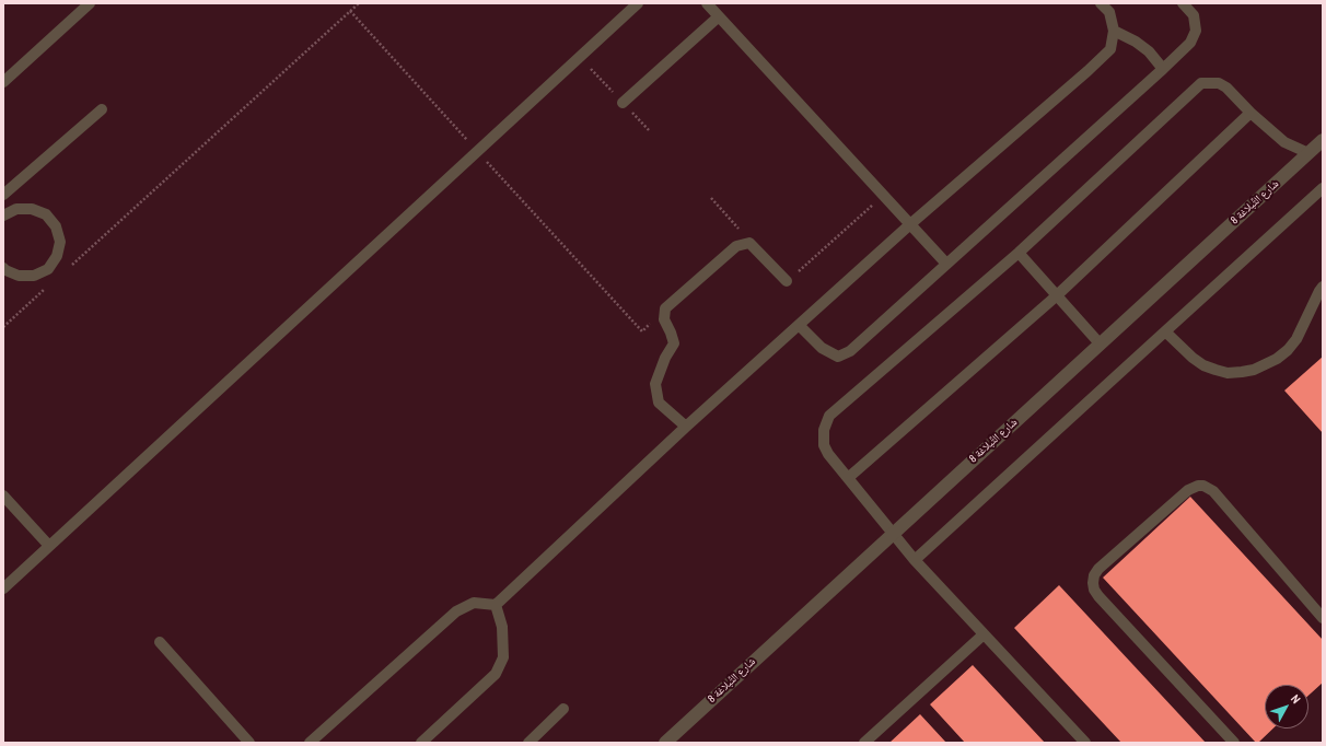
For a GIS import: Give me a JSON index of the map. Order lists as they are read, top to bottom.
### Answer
{
  "streets": {
    "street": ["شارع التِّبلاغة 8"]
  },
  "north": "top right"
}
